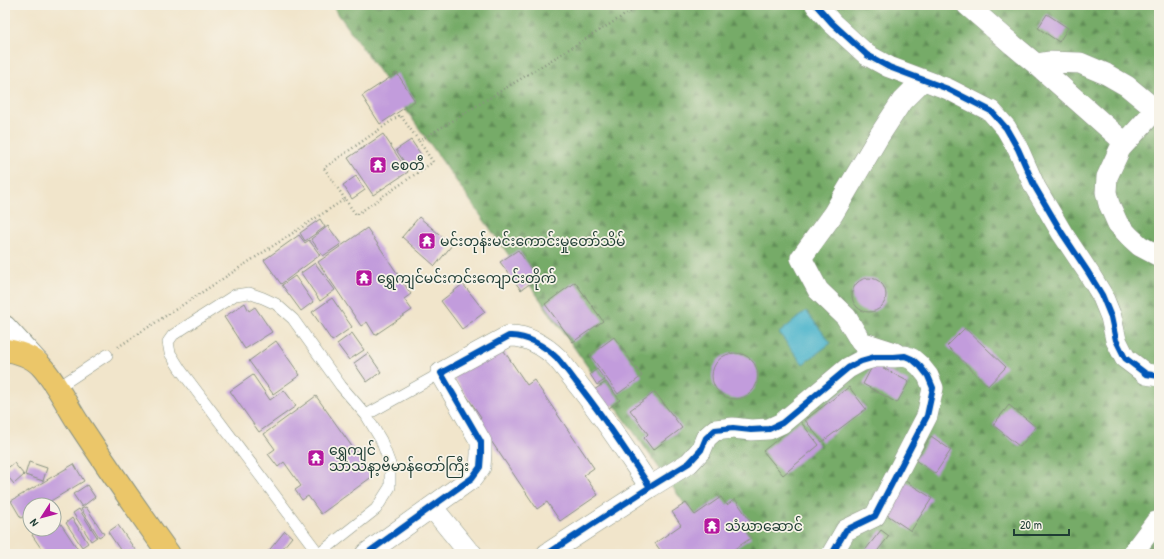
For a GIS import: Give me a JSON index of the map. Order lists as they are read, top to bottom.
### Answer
{
  "places": {
    "temple": [
      "စေတီ",
      "မင်းတုန်းမင်းကောင်းမှုတော်သိမ်",
      "ရွှေကျင်မင်းကင်းကျောင်းတိုက်",
      "ရွှေကျင် သာသနာ့ဗိမာန်တော်ကြီး",
      "သံဃာဆောင်"
    ]
  },
  "scale_bar": "20 m",
  "north": "bottom left"
}
